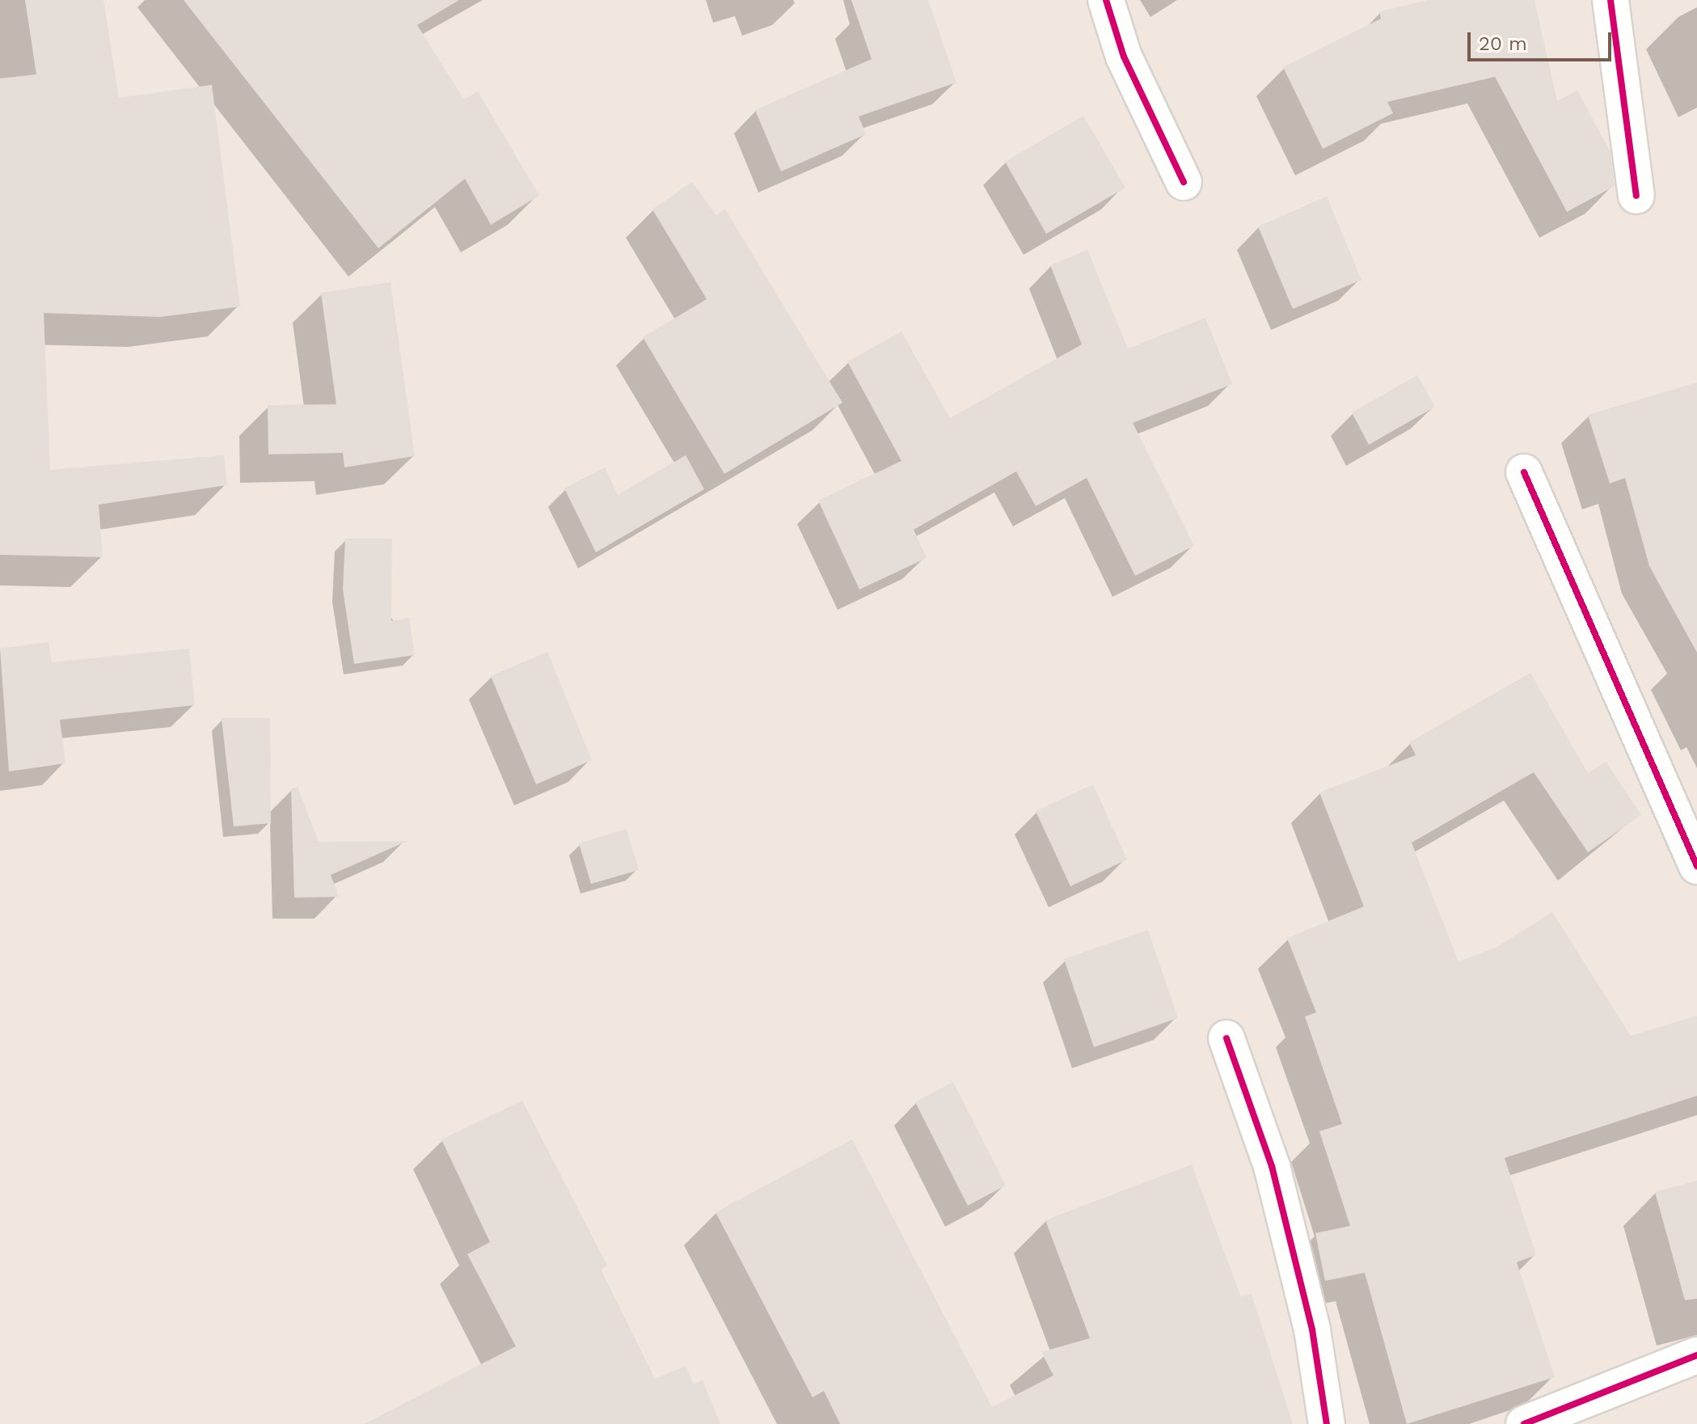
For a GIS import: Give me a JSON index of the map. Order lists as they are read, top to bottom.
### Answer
{
  "scale_bar": "20 m"
}
